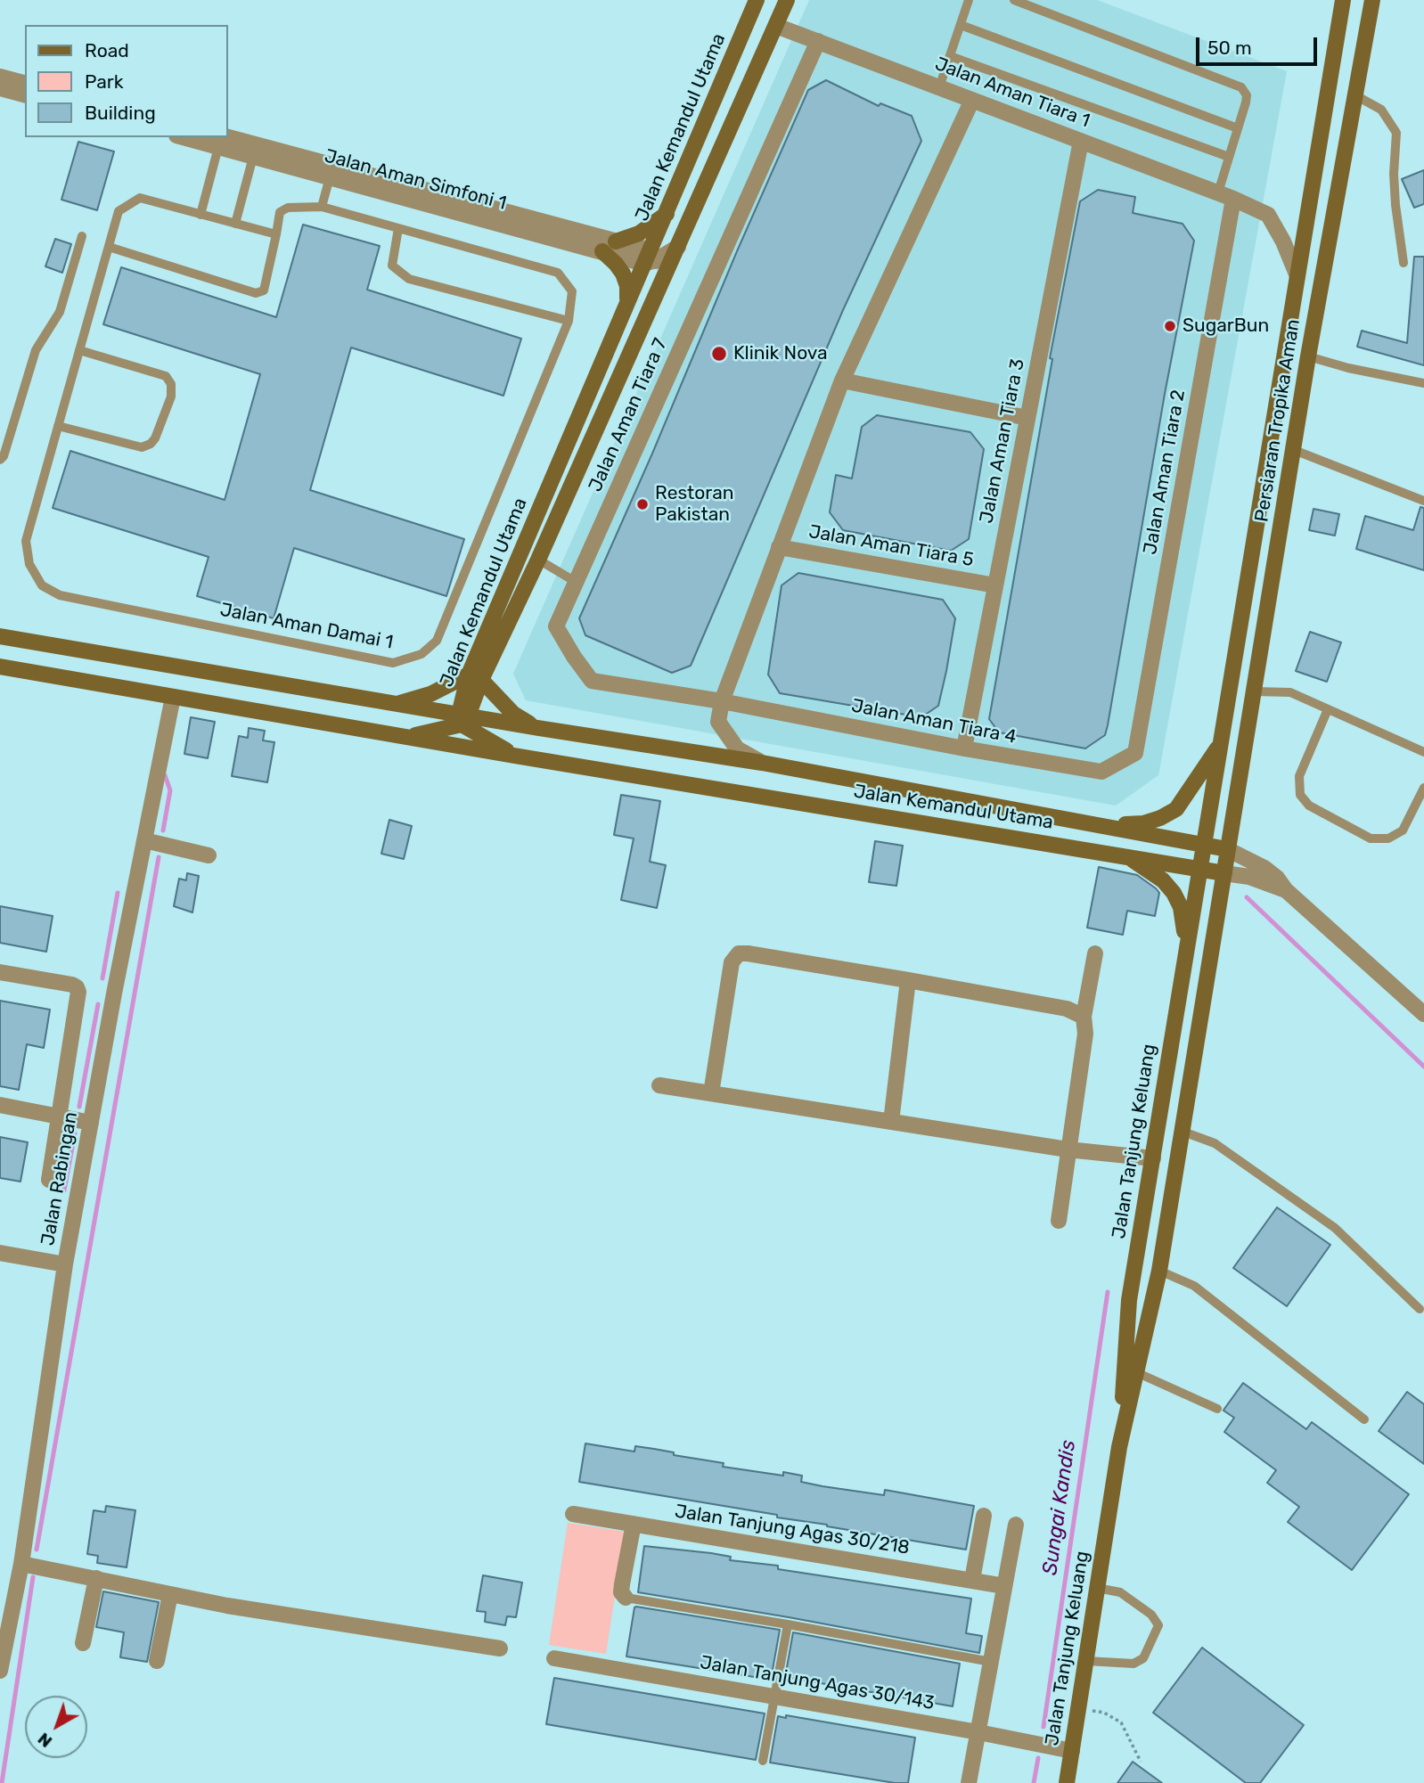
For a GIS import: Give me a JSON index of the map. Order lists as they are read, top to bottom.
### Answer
{
  "streets": {
    "street": [
      "Jalan Aman Tiara 1",
      "Jalan Kemandul Utama",
      "Jalan Aman Simfoni 1",
      "Jalan Aman Tiara 7",
      "Persiaran Tropika Aman",
      "Jalan Aman Tiara 3",
      "Jalan Aman Tiara 2",
      "Jalan Aman Tiara 5",
      "Jalan Aman Tiara 4",
      "Jalan Tanjung Keluang",
      "Jalan Rabingan",
      "Jalan Tanjung Agas 30/218",
      "Jalan Tanjung Agas 30/143"
    ],
    "lane": ["Jalan Aman Damai 1"]
  },
  "crossings": [
    ["Jalan Aman Tiara 1", "Jalan Kemandul Utama"],
    ["Jalan Aman Tiara 1", "Jalan Aman Tiara 7"],
    ["Jalan Aman Tiara 1", "Persiaran Tropika Aman"],
    ["Jalan Aman Tiara 1", "Jalan Aman Tiara 3"],
    ["Jalan Aman Tiara 1", "Jalan Aman Tiara 2"],
    ["Jalan Kemandul Utama", "Jalan Aman Simfoni 1"],
    ["Jalan Kemandul Utama", "Persiaran Tropika Aman"],
    ["Jalan Kemandul Utama", "Jalan Tanjung Keluang"],
    ["Jalan Aman Tiara 7", "Jalan Aman Tiara 4"],
    ["Persiaran Tropika Aman", "Jalan Tanjung Keluang"],
    ["Jalan Aman Tiara 3", "Jalan Aman Tiara 5"],
    ["Jalan Aman Tiara 3", "Jalan Aman Tiara 4"],
    ["Jalan Aman Tiara 2", "Jalan Aman Tiara 4"],
    ["Jalan Tanjung Keluang", "Jalan Tanjung Agas 30/143"]
  ],
  "water": ["Sungai Kandis"],
  "places": ["SugarBun", "Klinik Nova", "Restoran Pakistan"],
  "legend": ["Road", "Park", "Building"],
  "scale_bar": "50 m",
  "north": "bottom left"
}
